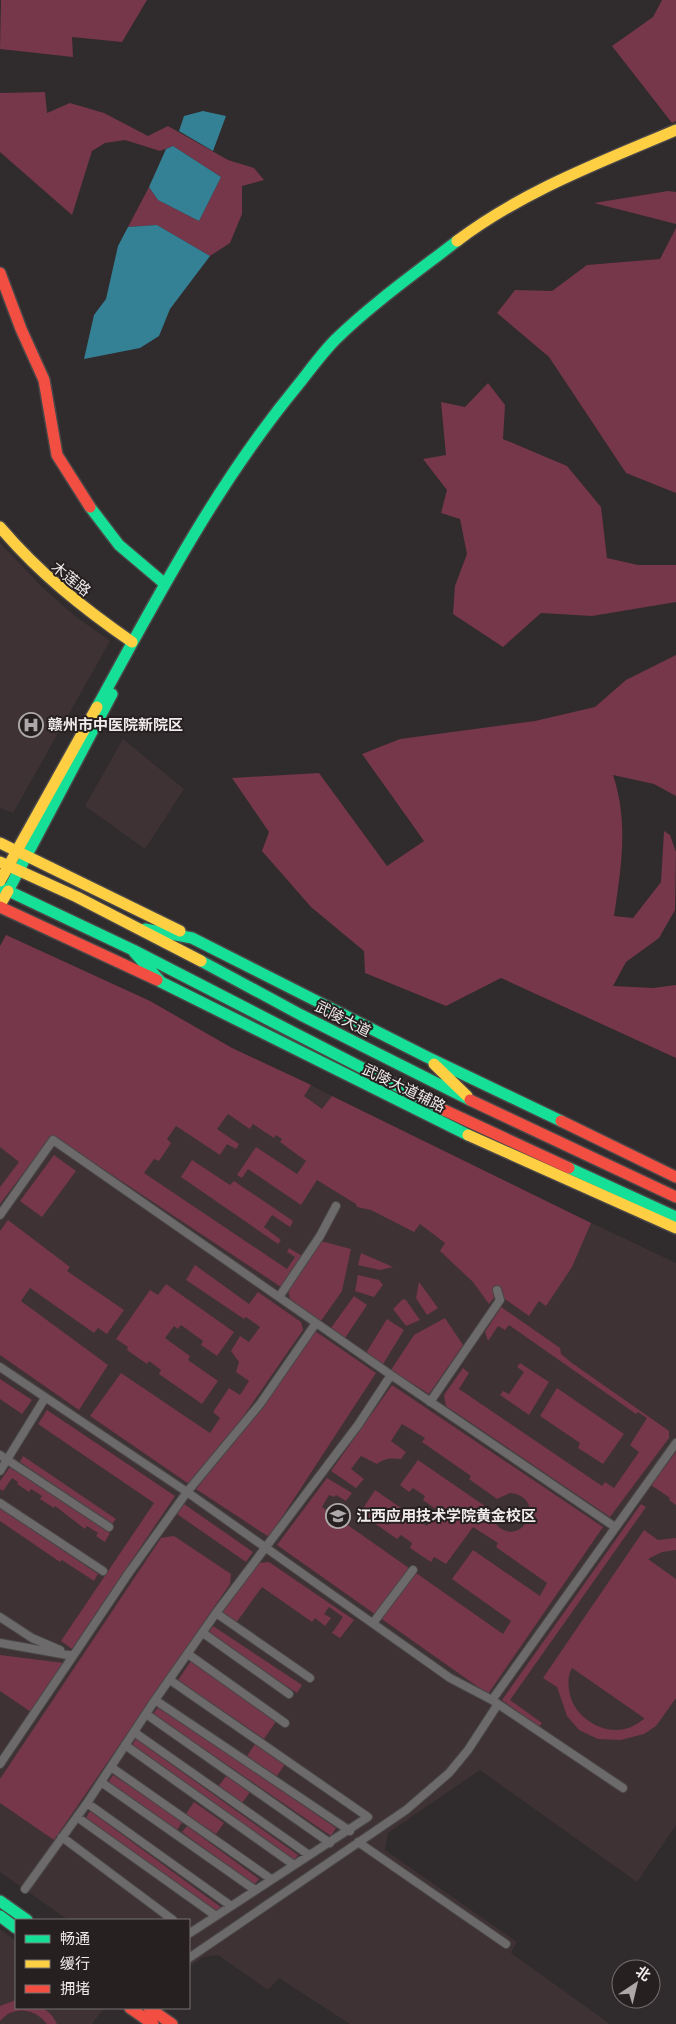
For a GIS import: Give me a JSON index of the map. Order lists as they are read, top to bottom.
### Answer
{
  "streets": {
    "street": ["木莲路", "武陵大道", "武陵大道辅路"]
  },
  "places": {
    "hospital": ["赣州市中医院新院区"],
    "school or university": ["江西应用技术学院黄金校区"]
  },
  "legend": ["畅通", "缓行", "拥堵"],
  "north": "top right"
}
